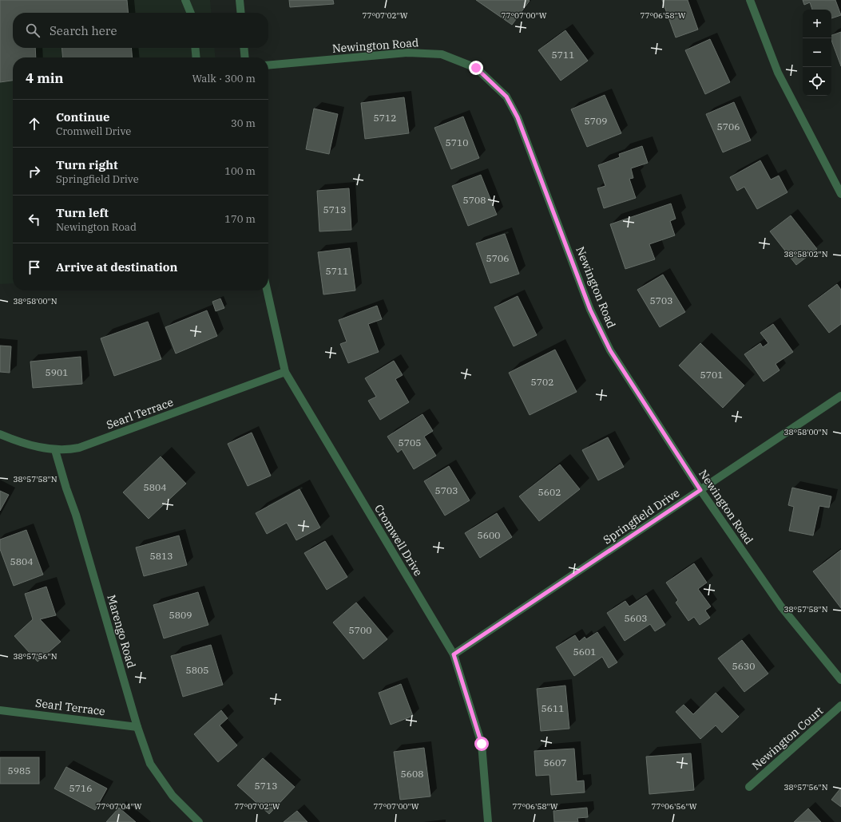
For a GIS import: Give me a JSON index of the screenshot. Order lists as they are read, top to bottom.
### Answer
{
  "streets": {
    "street": [
      "Newington Road",
      "Searl Terrace",
      "Springfield Drive",
      "Cromwell Drive",
      "Marengo Road",
      "Newington Court"
    ]
  },
  "crossings": [
    ["Newington Road", "Springfield Drive"],
    ["Searl Terrace", "Cromwell Drive"],
    ["Searl Terrace", "Marengo Road"],
    ["Springfield Drive", "Cromwell Drive"]
  ],
  "house_numbers": [
    "5711",
    "5712",
    "5709",
    "5706",
    "5710",
    "5708",
    "5713",
    "5706",
    "5711",
    "5703",
    "5901",
    "5701",
    "5702",
    "5705",
    "5804",
    "5703",
    "5602",
    "5600",
    "5813",
    "5804",
    "5809",
    "5603",
    "5700",
    "5601",
    "5630",
    "5805",
    "5611",
    "5607",
    "5985",
    "5608",
    "5713",
    "5716"
  ],
  "page": {
    "map_buttons": ["+", "−"],
    "search": "Search here",
    "heading": ["4 min", "Walk · 300 m"],
    "list": [
      ["Continue", "Cromwell Drive", "30 m"],
      ["Turn right", "Springfield Drive", "100 m"],
      ["Turn left", "Newington Road", "170 m"],
      "Arrive at destination"
    ]
  },
  "coordinates": [
    "77°07'02\"W",
    "77°07'00\"W",
    "77°06'58\"W",
    "38°58'02\"N",
    "38°58'00\"N",
    "38°57'58\"N",
    "38°57'56\"N",
    "77°07'04\"W",
    "77°06'56\"W"
  ]
}
